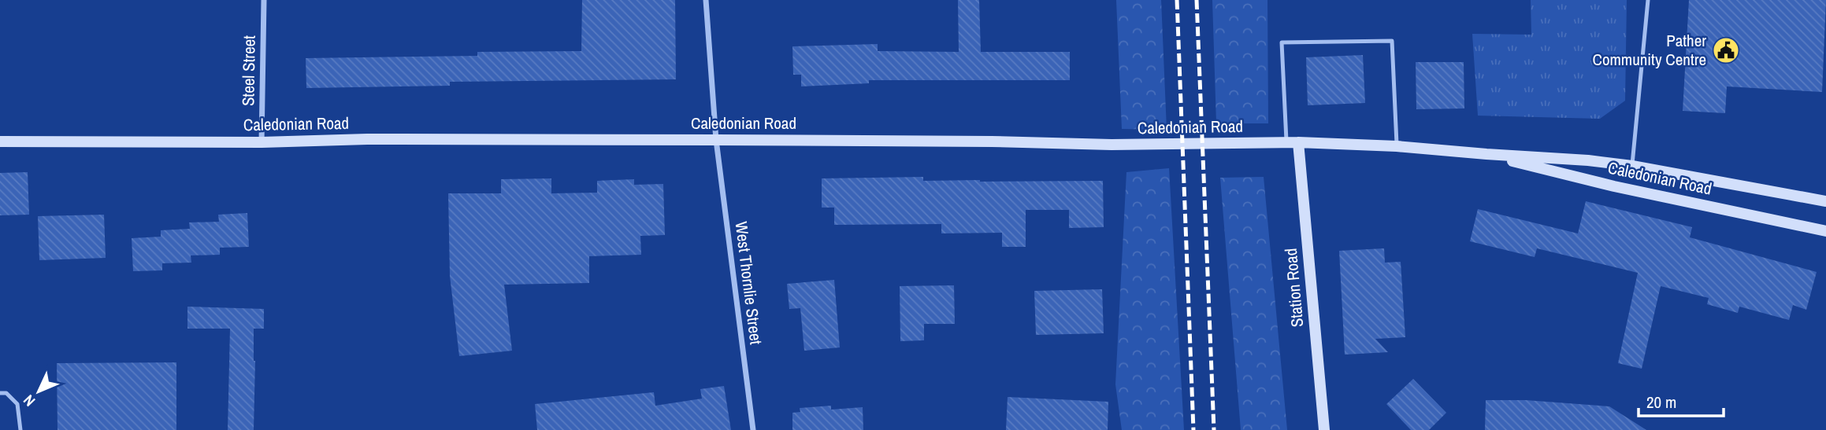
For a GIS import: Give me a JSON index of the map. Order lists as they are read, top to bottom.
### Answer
{
  "streets": {
    "main road": ["Caledonian Road", "Station Road"],
    "street": ["Steel Street", "West Thornlie Street"]
  },
  "crossings": [
    ["Steel Street", "Caledonian Road"],
    ["Caledonian Road", "West Thornlie Street"],
    ["Caledonian Road", "Station Road"]
  ],
  "places": {
    "public building": ["Pather Community Centre"]
  },
  "scale_bar": "20 m",
  "north": "bottom left"
}
